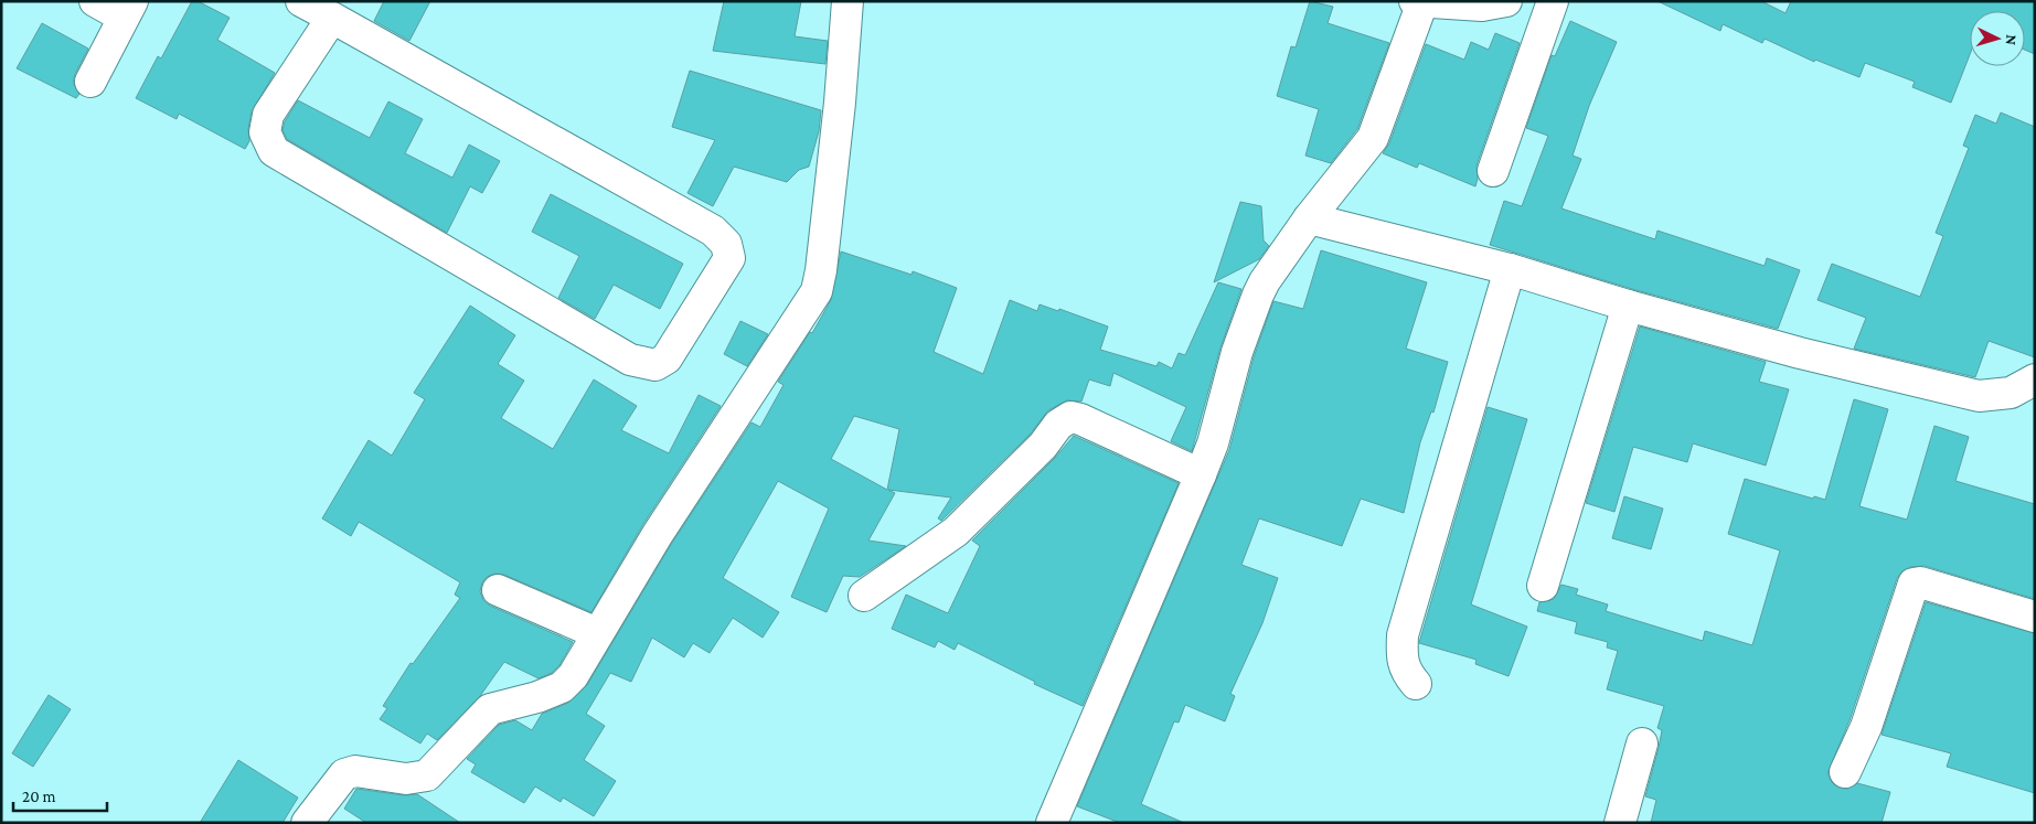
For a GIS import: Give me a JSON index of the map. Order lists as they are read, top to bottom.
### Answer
{
  "scale_bar": "20 m",
  "north": "right"
}
